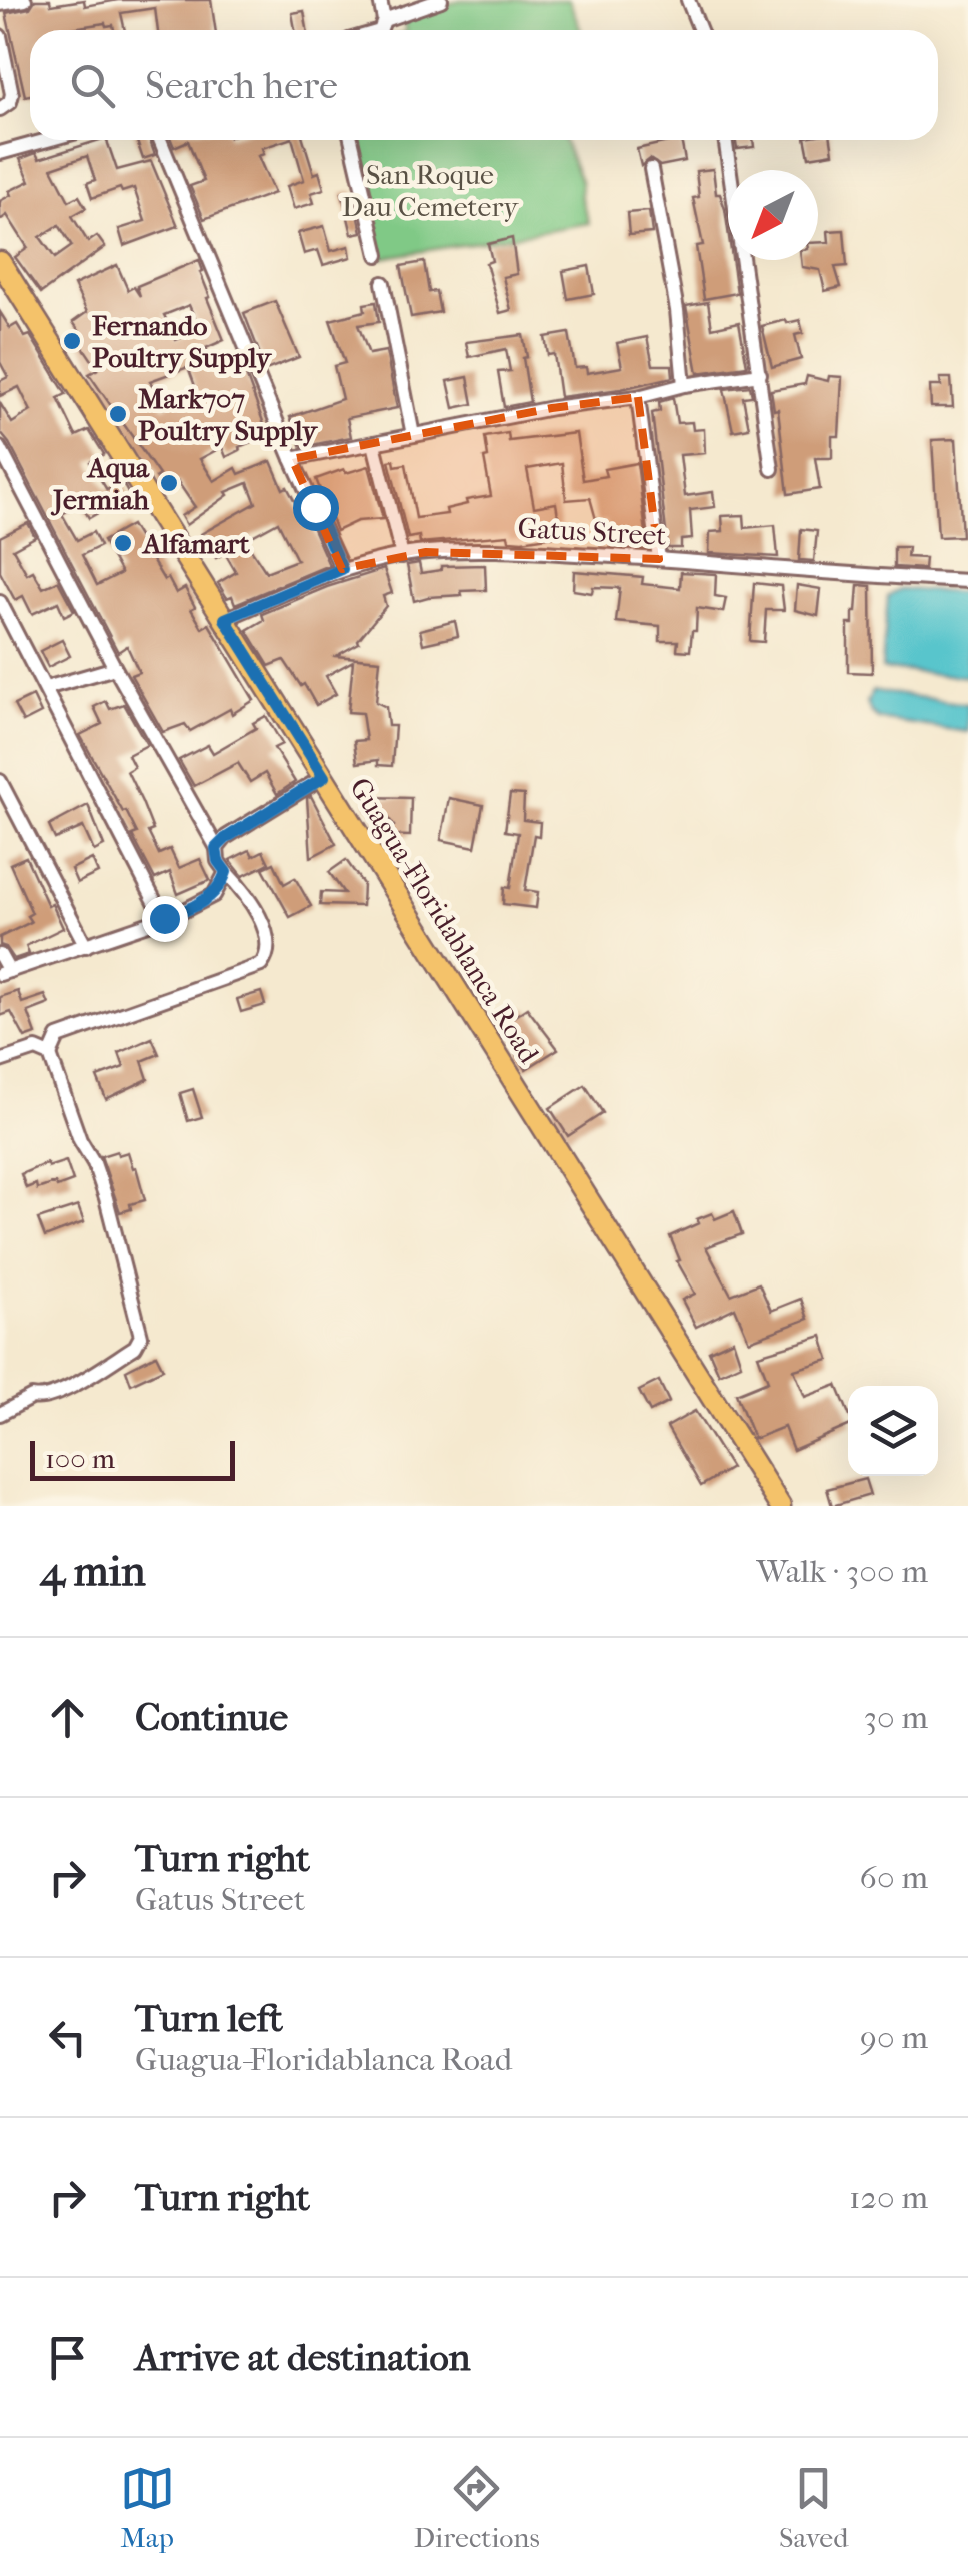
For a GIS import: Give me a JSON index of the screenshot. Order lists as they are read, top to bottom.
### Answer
{
  "streets": {
    "main road": ["Guagua-Floridablanca Road"],
    "street": ["Gatus Street"]
  },
  "crossings": [
    ["Gatus Street", "Guagua-Floridablanca Road"]
  ],
  "parks": ["San Roque Dau Cemetery"],
  "places": [
    "Fernando Poultry Supply",
    "Mark707 Poultry Supply",
    "Aqua Jermiah",
    "Alfamart"
  ],
  "scale_bar": "100 m",
  "north": "bottom left",
  "page": {
    "search": "Search here",
    "scale": "100 m",
    "heading": ["4 min", "Walk · 300 m"],
    "list": [
      ["Continue", "30 m"],
      ["Turn right", "Gatus Street", "60 m"],
      ["Turn left", "Guagua-Floridablanca Road", "90 m"],
      ["Turn right", "120 m"],
      "Arrive at destination"
    ],
    "nav": ["Map", "Directions", "Saved"]
  }
}
